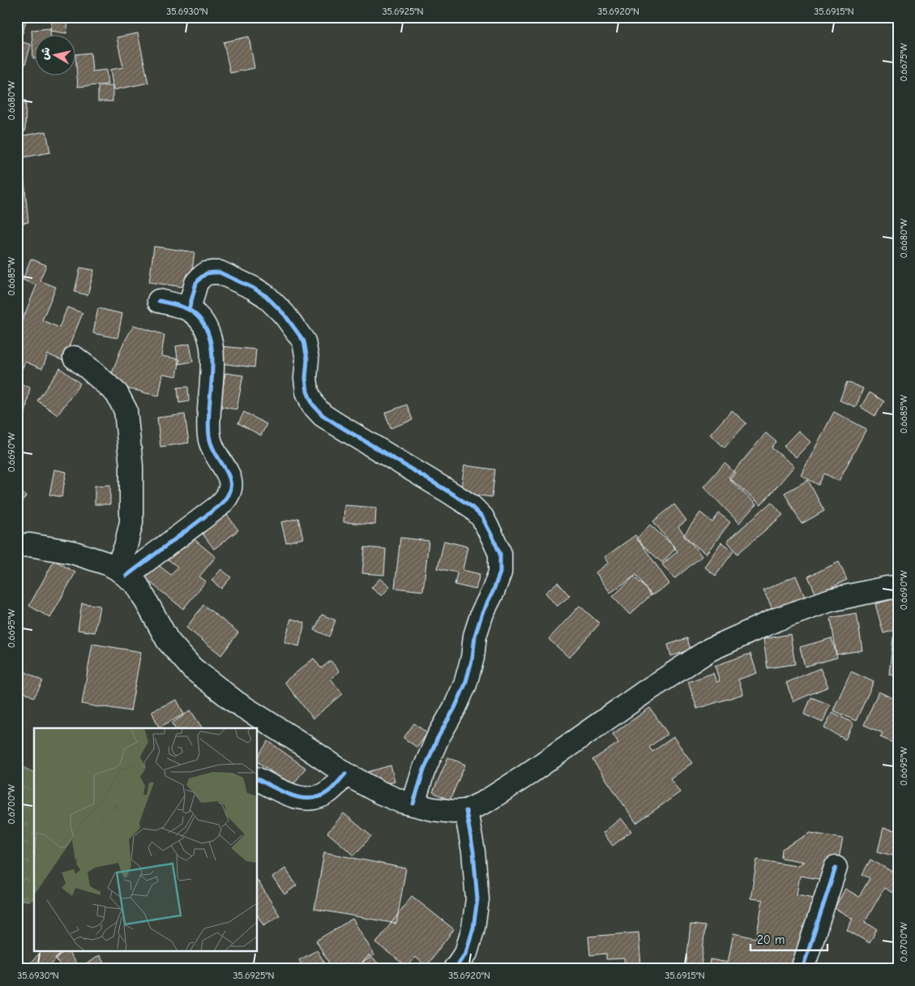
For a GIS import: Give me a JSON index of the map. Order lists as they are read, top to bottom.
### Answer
{
  "scale_bar": "20 m",
  "north": "left",
  "coordinates": [
    "35.6930°N",
    "35.6925°N",
    "35.6920°N",
    "35.6915°N",
    "0.6675°W",
    "0.6680°W",
    "0.6685°W",
    "0.6690°W",
    "0.6695°W",
    "0.6700°W"
  ]
}
